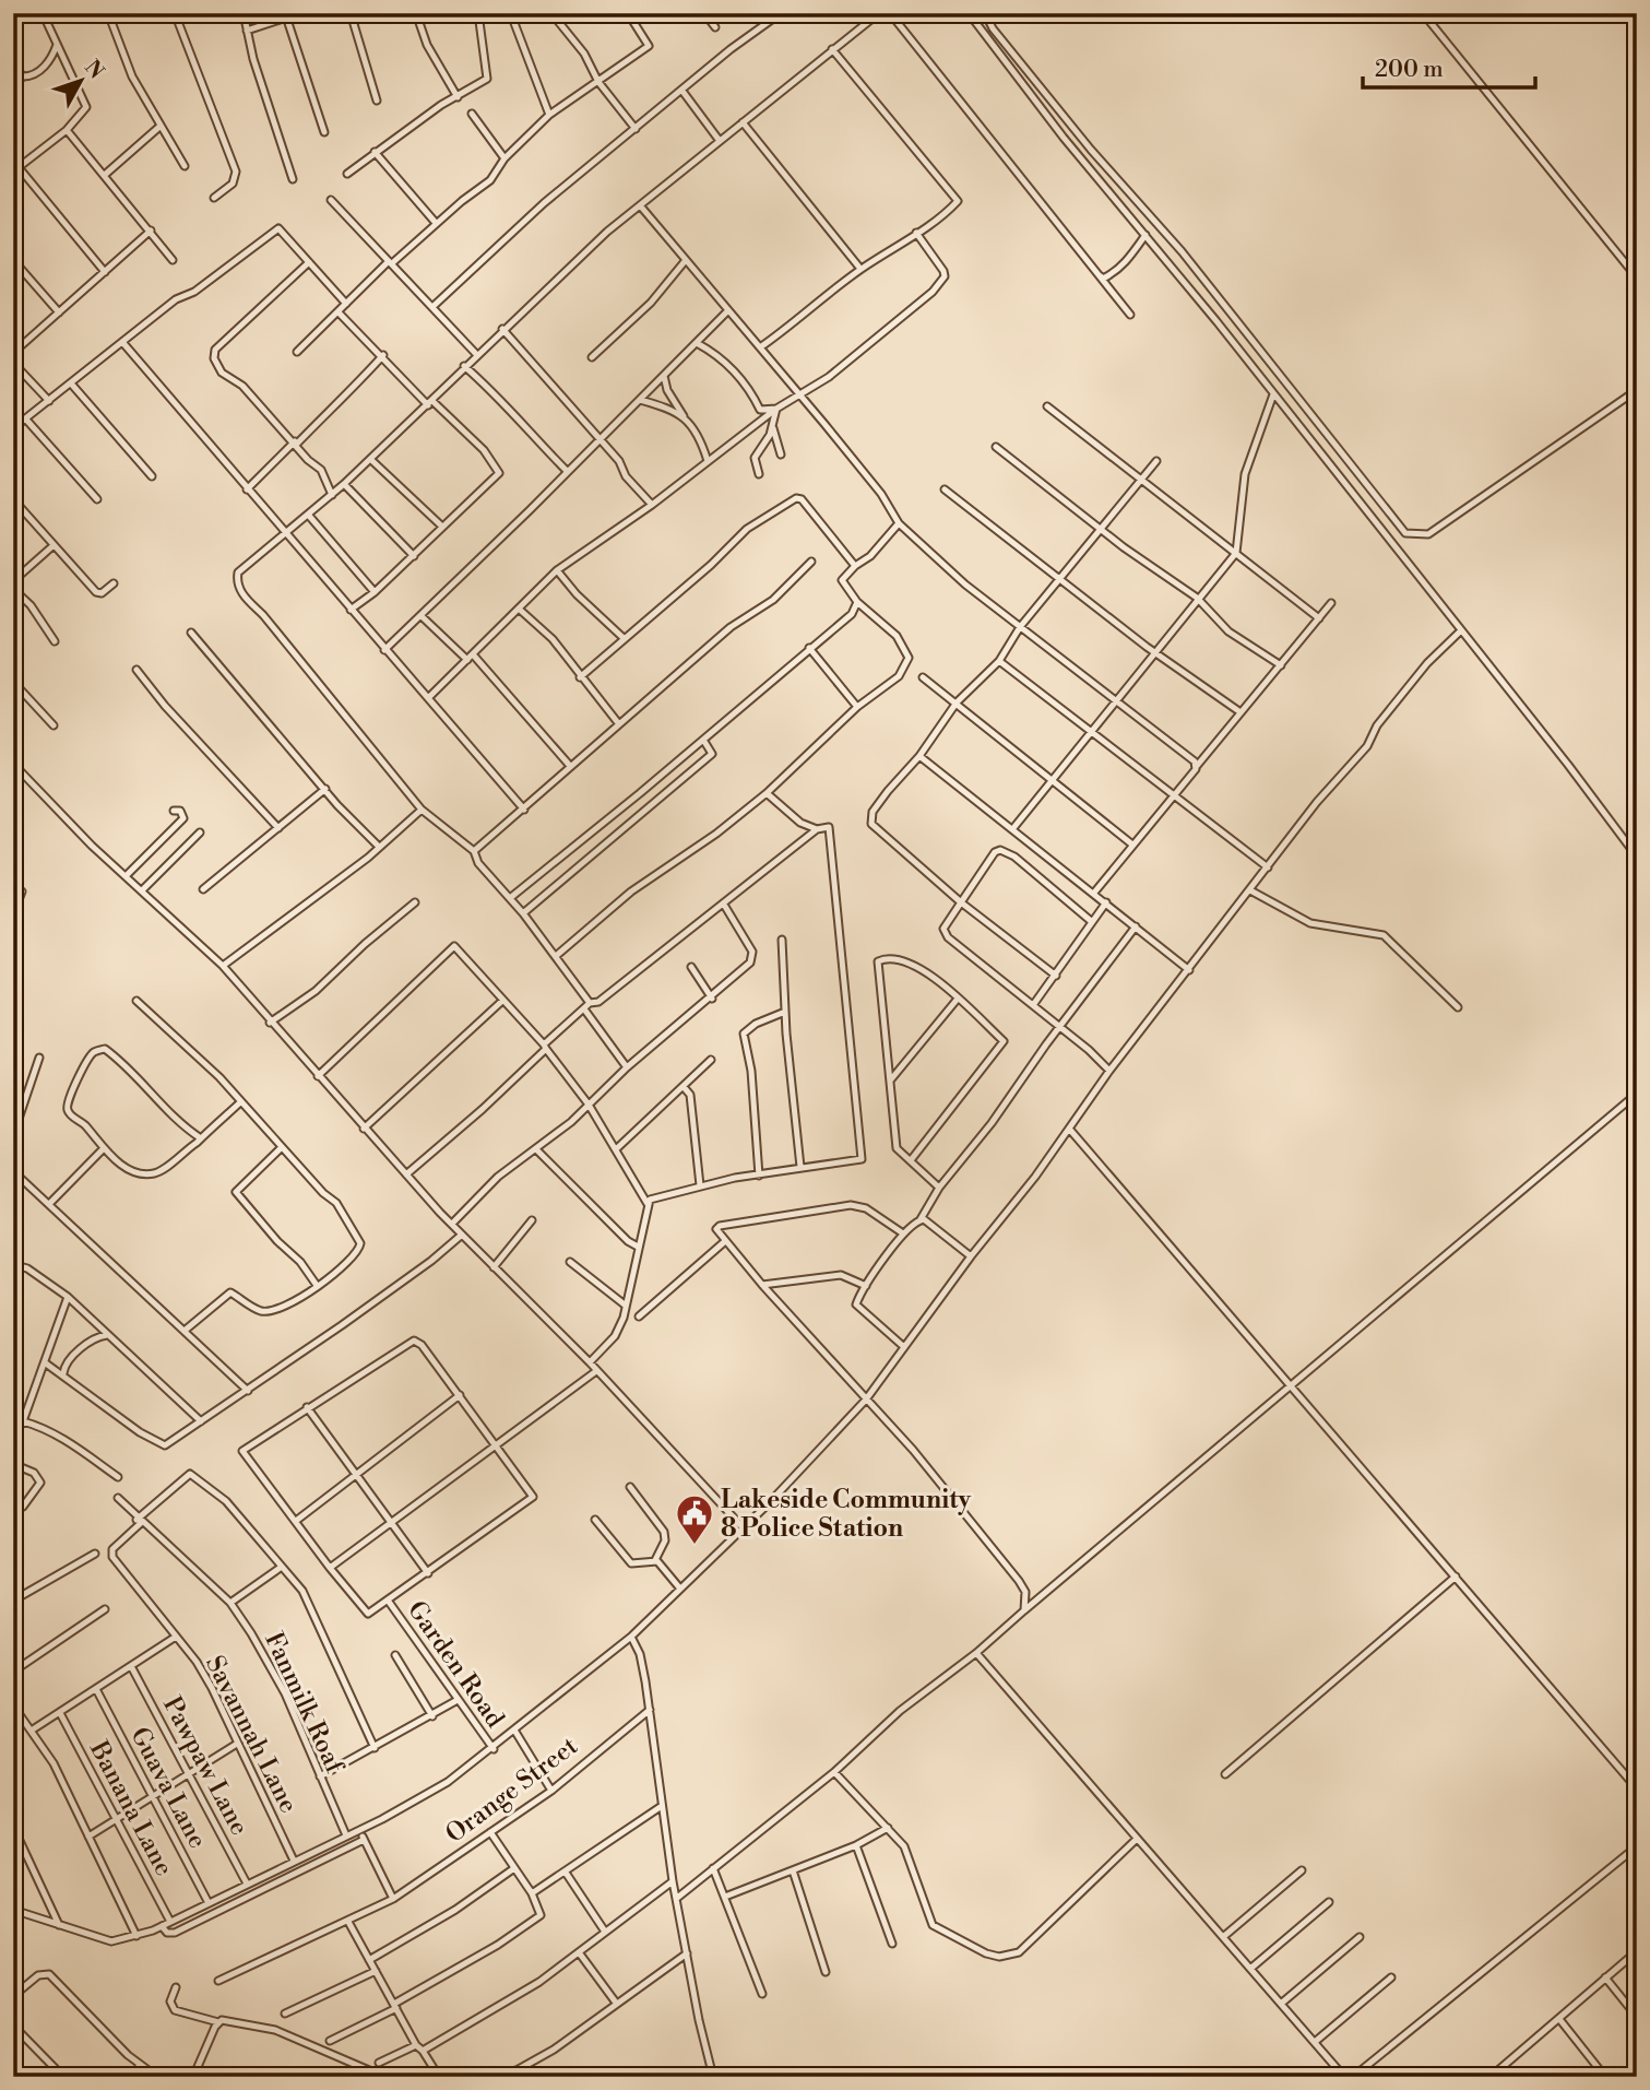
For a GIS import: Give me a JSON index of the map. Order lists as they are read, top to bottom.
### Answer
{
  "streets": {
    "street": [
      "Garden Road",
      "Fanmilk Roaf",
      "Savannah Lane",
      "Pawpaw Lane",
      "Guava Lane",
      "Orange Street",
      "Banana Lane"
    ]
  },
  "crossings": [
    ["Fanmilk Roaf", "Savannah Lane"]
  ],
  "places": {
    "public building": ["Lakeside Community 8 Police Station"]
  },
  "scale_bar": "200 m",
  "north": "top right"
}
